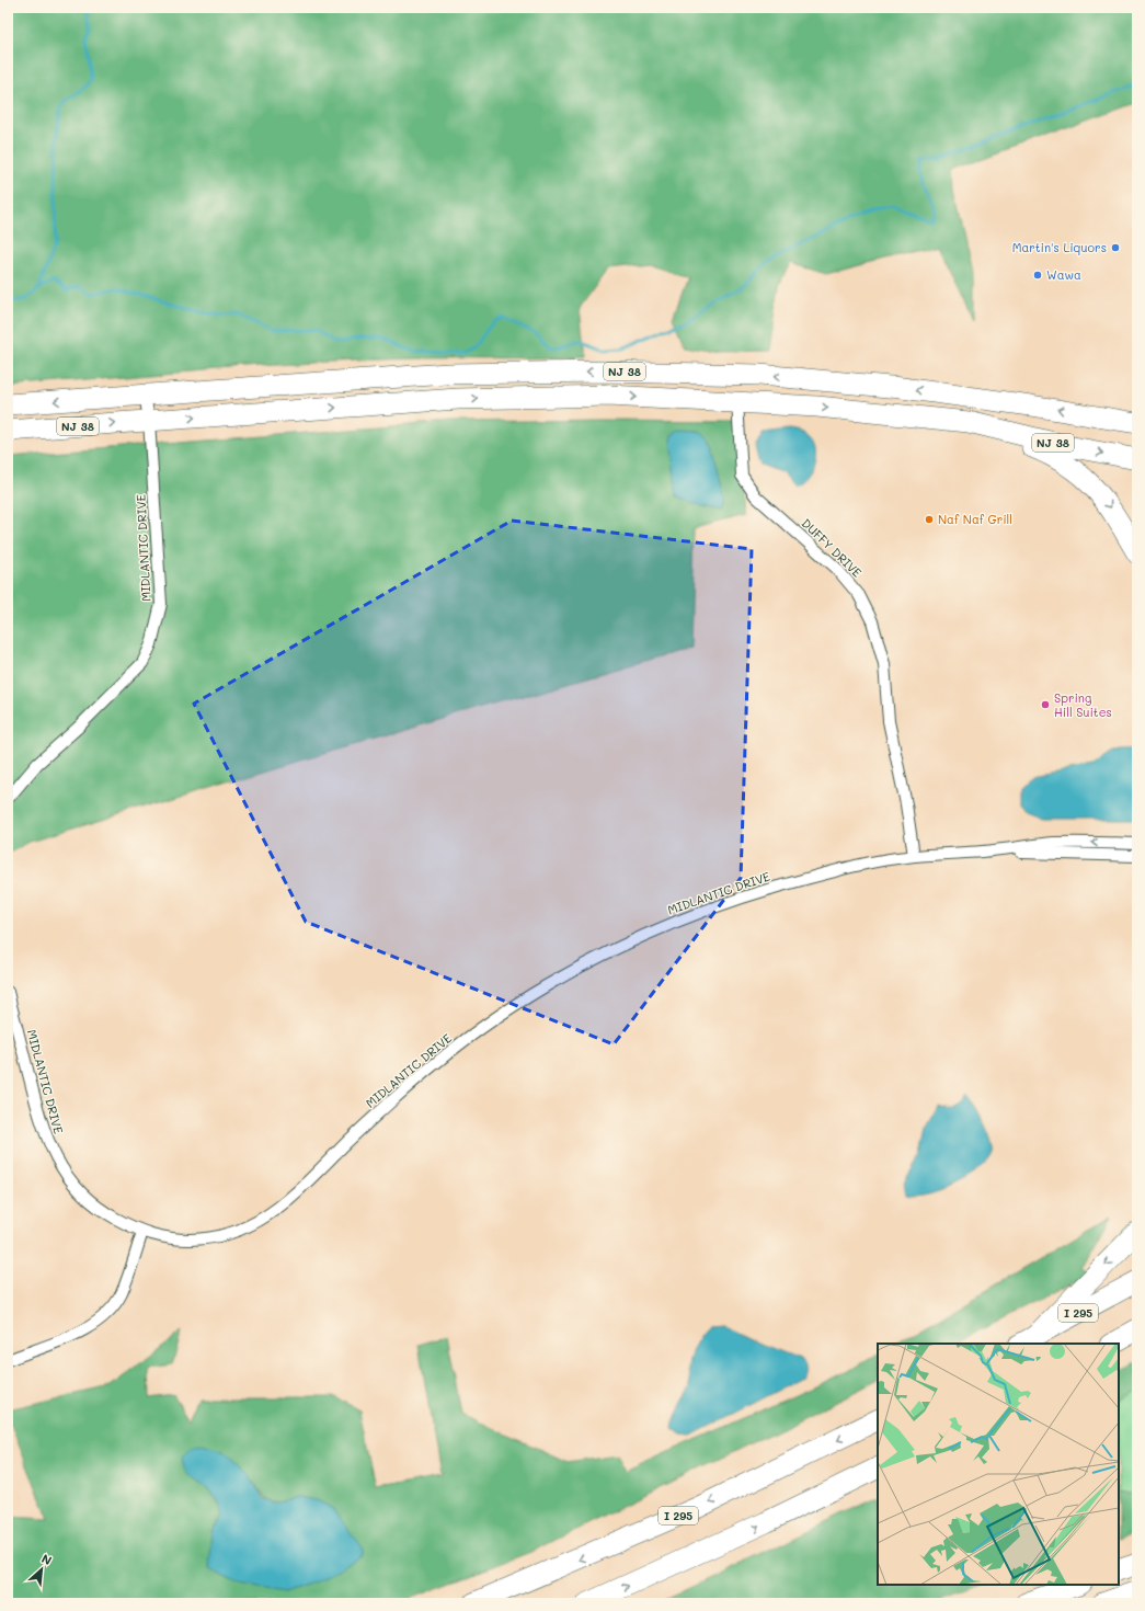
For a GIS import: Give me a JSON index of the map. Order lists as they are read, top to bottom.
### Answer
{
  "streets": {
    "highway": ["NJ 38", "I 295"],
    "street": ["MIDLANTIC DRIVE", "DUFFY DRIVE"]
  },
  "crossings": [
    ["NJ 38", "MIDLANTIC DRIVE"],
    ["NJ 38", "DUFFY DRIVE"],
    ["MIDLANTIC DRIVE", "DUFFY DRIVE"]
  ],
  "places": [
    "Martin's Liquors",
    "Wawa",
    "Naf Naf Grill",
    "Spring Hill Suites"
  ],
  "north": "top right"
}
